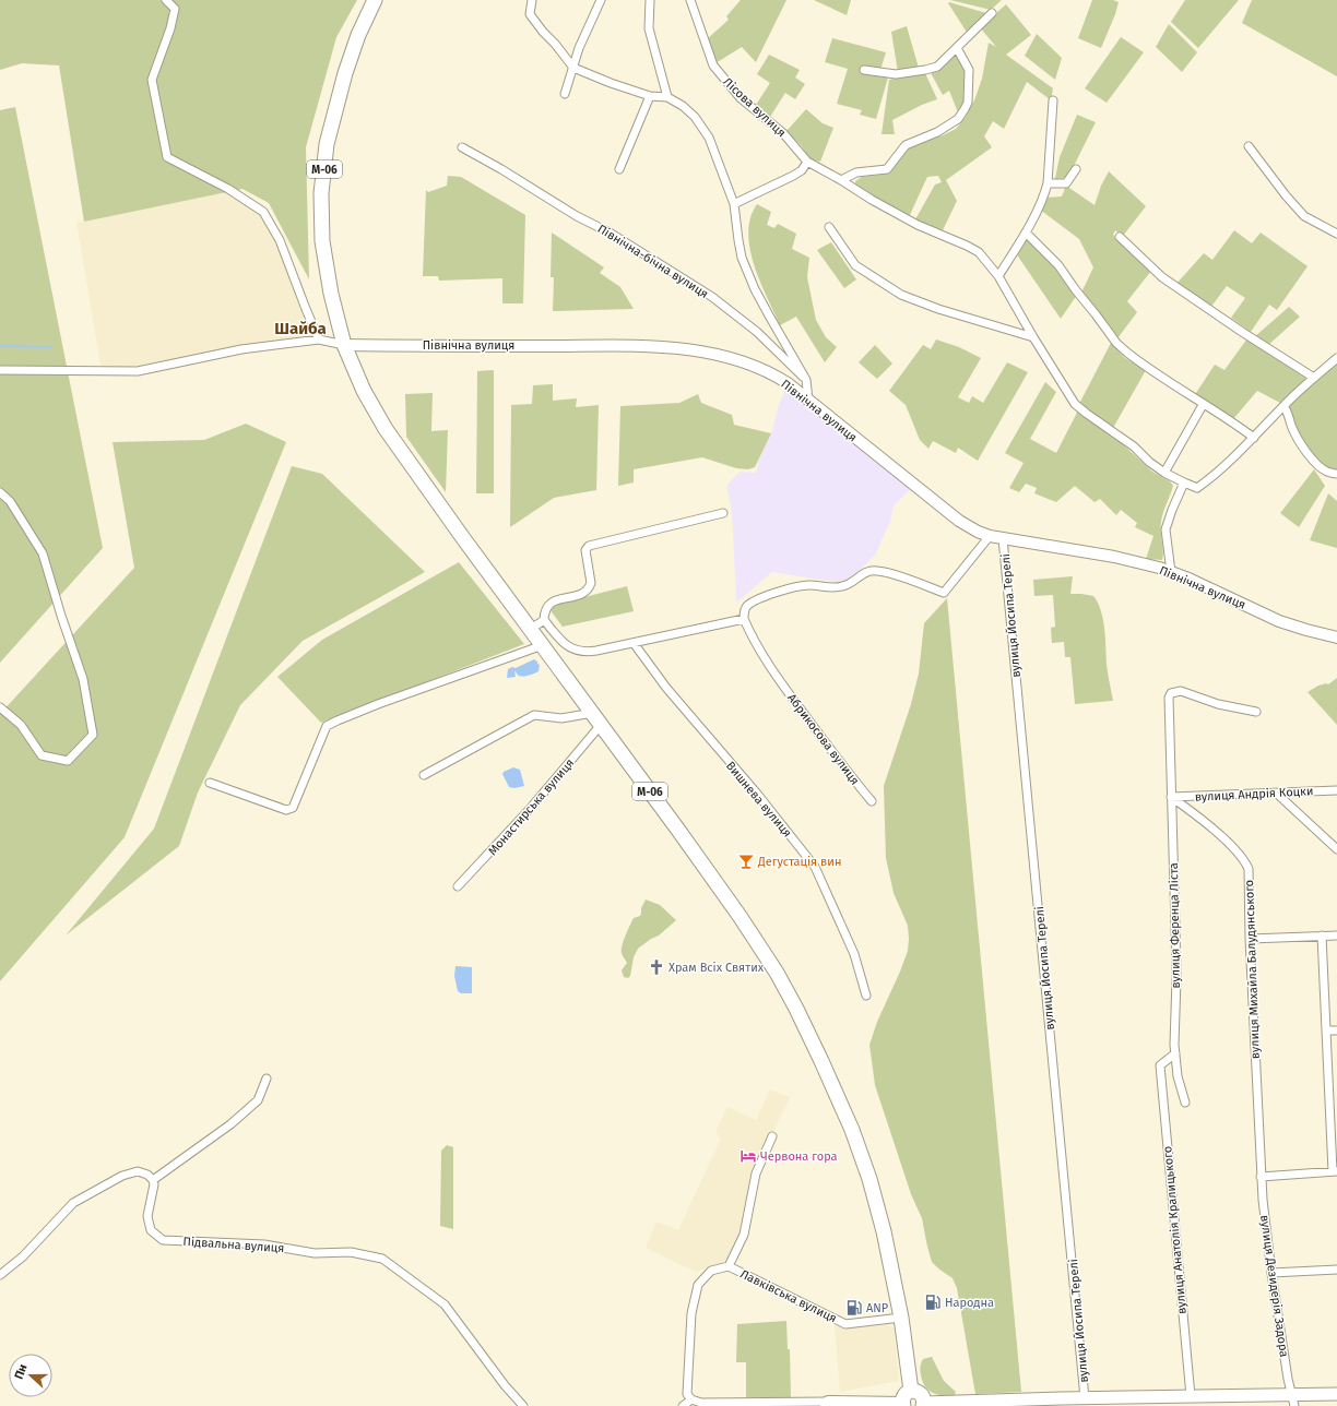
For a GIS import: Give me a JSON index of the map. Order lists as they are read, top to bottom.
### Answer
{
  "streets": {
    "highway": ["М-06"],
    "street": [
      "Лісова вулиця",
      "Північна-бічна вулиця",
      "Північна вулиця",
      "вулиця Йосипа Терелі",
      "Абрикосова вулиця",
      "вулиця Андрія Коцки",
      "Вишнева вулиця",
      "Монастирська вулиця",
      "вулиця Ференца Ліста",
      "вулиця Михайла Балудянського",
      "вулиця Анатолія Кралицького",
      "Підвальна вулиця",
      "вулиця Дезидерія Задора",
      "Лавківська вулиця"
    ]
  },
  "crossings": [
    ["М-06", "Північна вулиця"],
    ["М-06", "Монастирська вулиця"],
    ["М-06", "Лавківська вулиця"],
    ["Північна вулиця", "вулиця Йосипа Терелі"],
    ["вулиця Йосипа Терелі", "Абрикосова вулиця"],
    ["вулиця Андрія Коцки", "вулиця Ференца Ліста"],
    ["вулиця Андрія Коцки", "вулиця Михайла Балудянського"],
    ["вулиця Ференца Ліста", "вулиця Михайла Балудянського"],
    ["вулиця Ференца Ліста", "вулиця Анатолія Кралицького"],
    ["вулиця Михайла Балудянського", "вулиця Дезидерія Задора"]
  ],
  "districts": ["Шайба"],
  "places": {
    "bar": ["Дегустація вин"],
    "church": ["Храм Всіх Святих"],
    "hotel": ["Червона гора"],
    "fuel station": ["Народна", "ANP"]
  },
  "north": "left"
}
